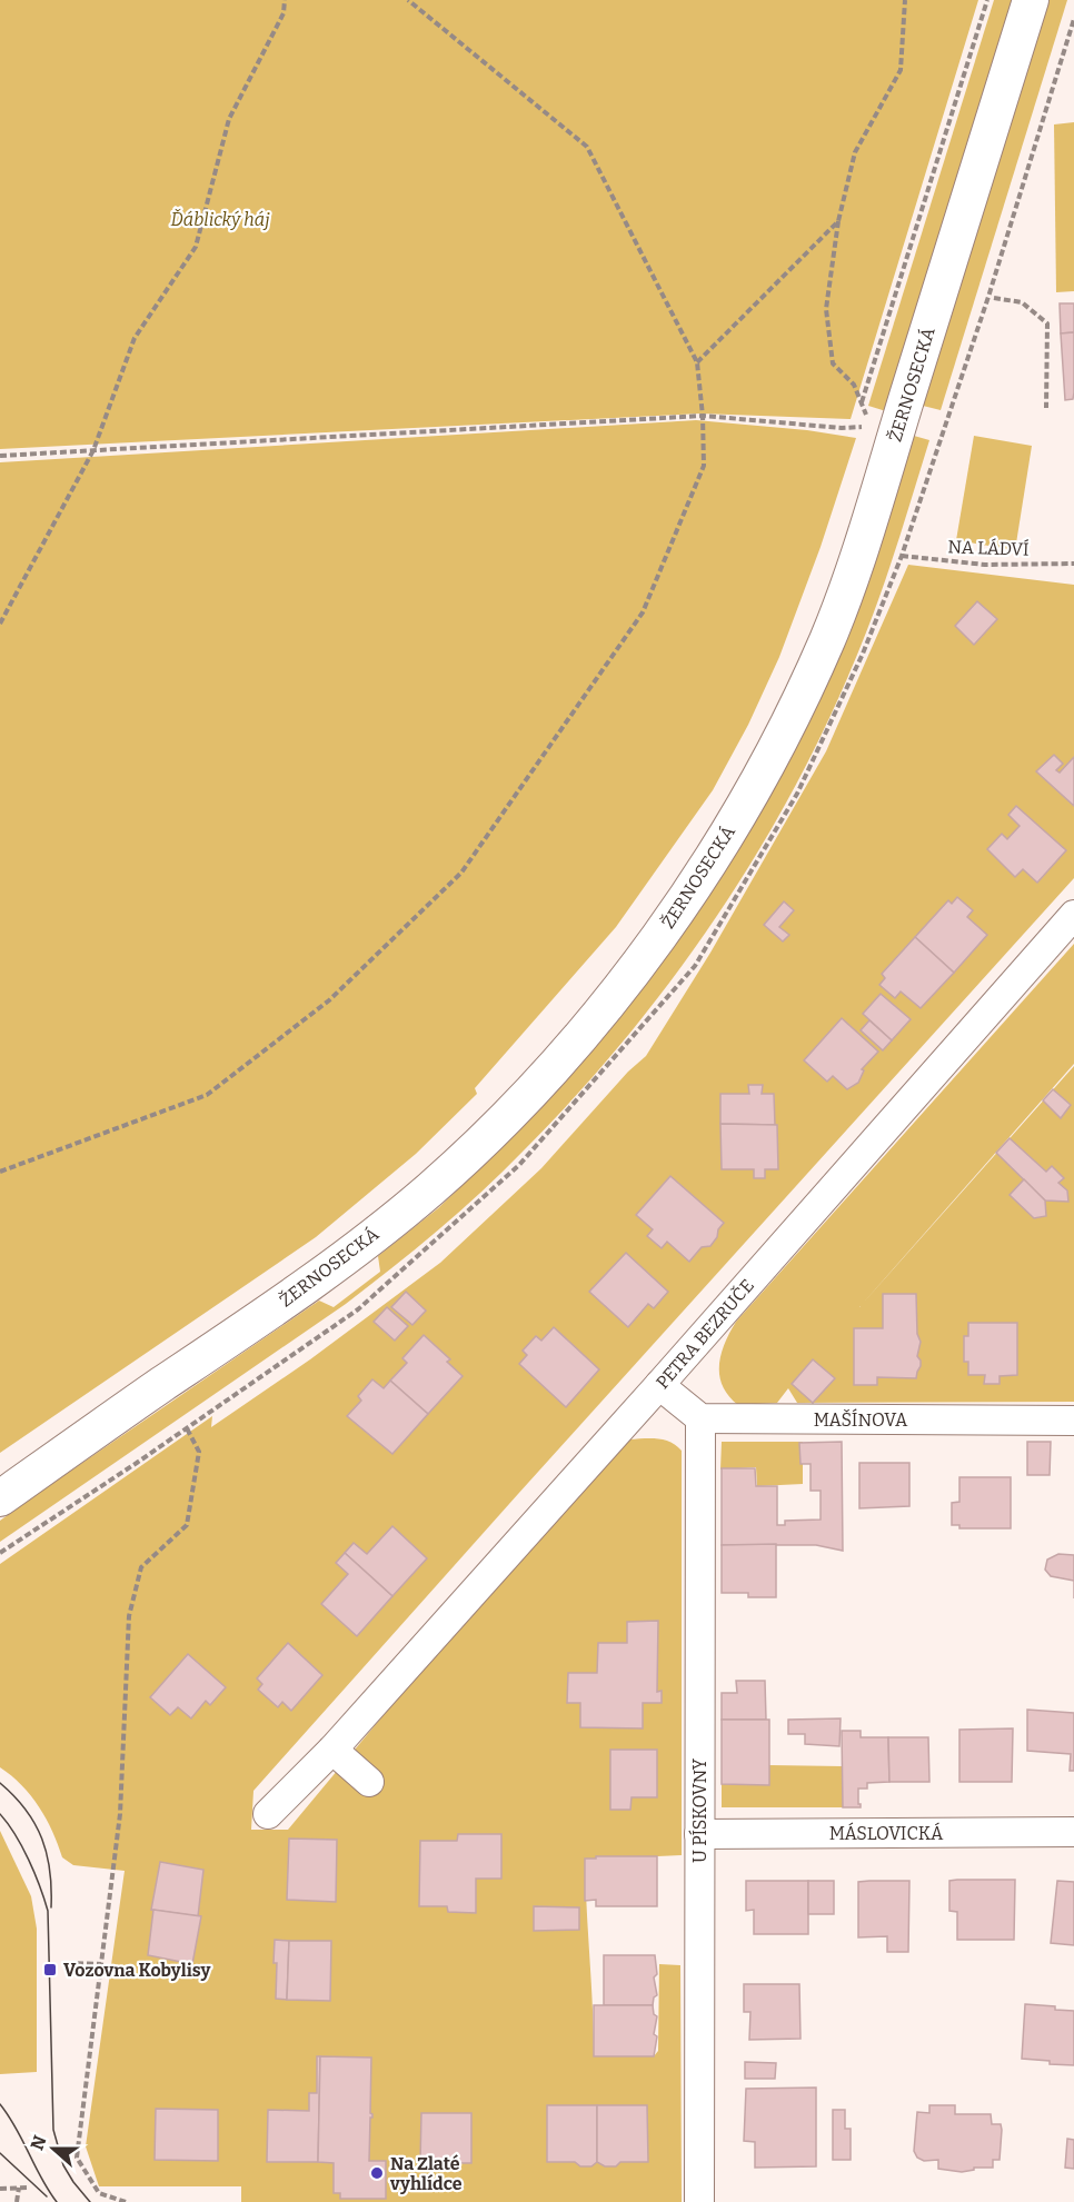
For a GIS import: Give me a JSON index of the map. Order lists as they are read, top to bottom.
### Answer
{
  "streets": {
    "street": [
      "ŽERNOSECKÁ",
      "PETRA BEZRUČE",
      "MAŠÍNOVA",
      "U PÍSKOVNY",
      "MÁSLOVICKÁ"
    ],
    "path": ["NA LÁDVÍ"]
  },
  "crossings": [
    ["MAŠÍNOVA", "U PÍSKOVNY"],
    ["U PÍSKOVNY", "MÁSLOVICKÁ"]
  ],
  "parks": ["Ďáblický háj"],
  "places": {
    "transit": ["Vozovna Kobylisy"],
    "other": ["Na Zlaté vyhlídce"]
  },
  "north": "left"
}
